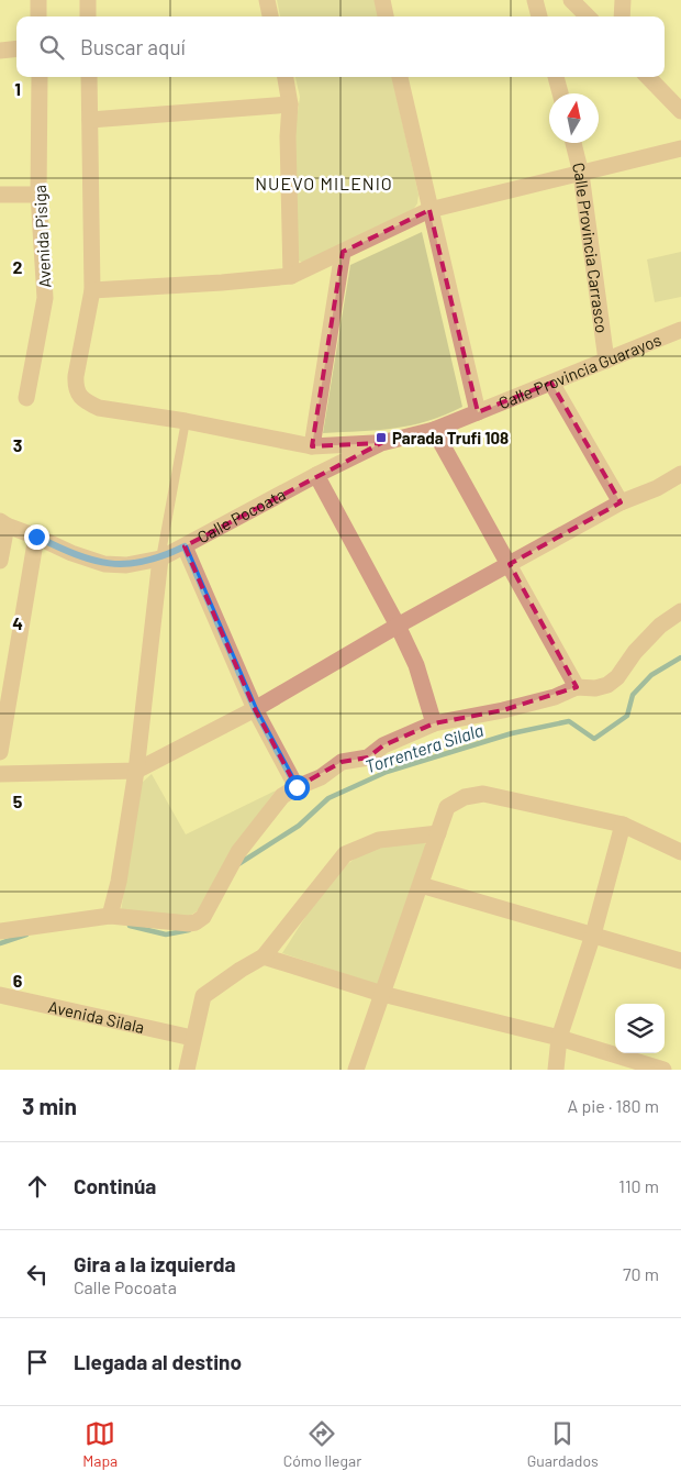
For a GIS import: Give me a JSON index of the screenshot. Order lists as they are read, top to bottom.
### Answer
{
  "streets": {
    "street": [
      "Avenida Pisiga",
      "Calle Provincia Carrasco",
      "Calle Provincia Guarayos",
      "Calle Pocoata",
      "Avenida Silala"
    ]
  },
  "crossings": [
    ["Calle Provincia Carrasco", "Calle Provincia Guarayos"],
    ["Calle Provincia Guarayos", "Calle Pocoata"]
  ],
  "districts": ["NUEVO MILENIO"],
  "water": ["Torrentera Silala"],
  "places": {
    "transit": ["Parada Trufi 108"]
  },
  "north": "top",
  "page": {
    "search": "Buscar aquí",
    "heading": ["3 min", "A pie · 180 m"],
    "list": [
      ["Continúa", "110 m"],
      ["Gira a la izquierda", "Calle Pocoata", "70 m"],
      "Llegada al destino"
    ],
    "nav": ["Mapa", "Cómo llegar", "Guardados"]
  },
  "grid": {
    "rows": [
      "1",
      "2",
      "3",
      "4",
      "5",
      "6"
    ]
  }
}
